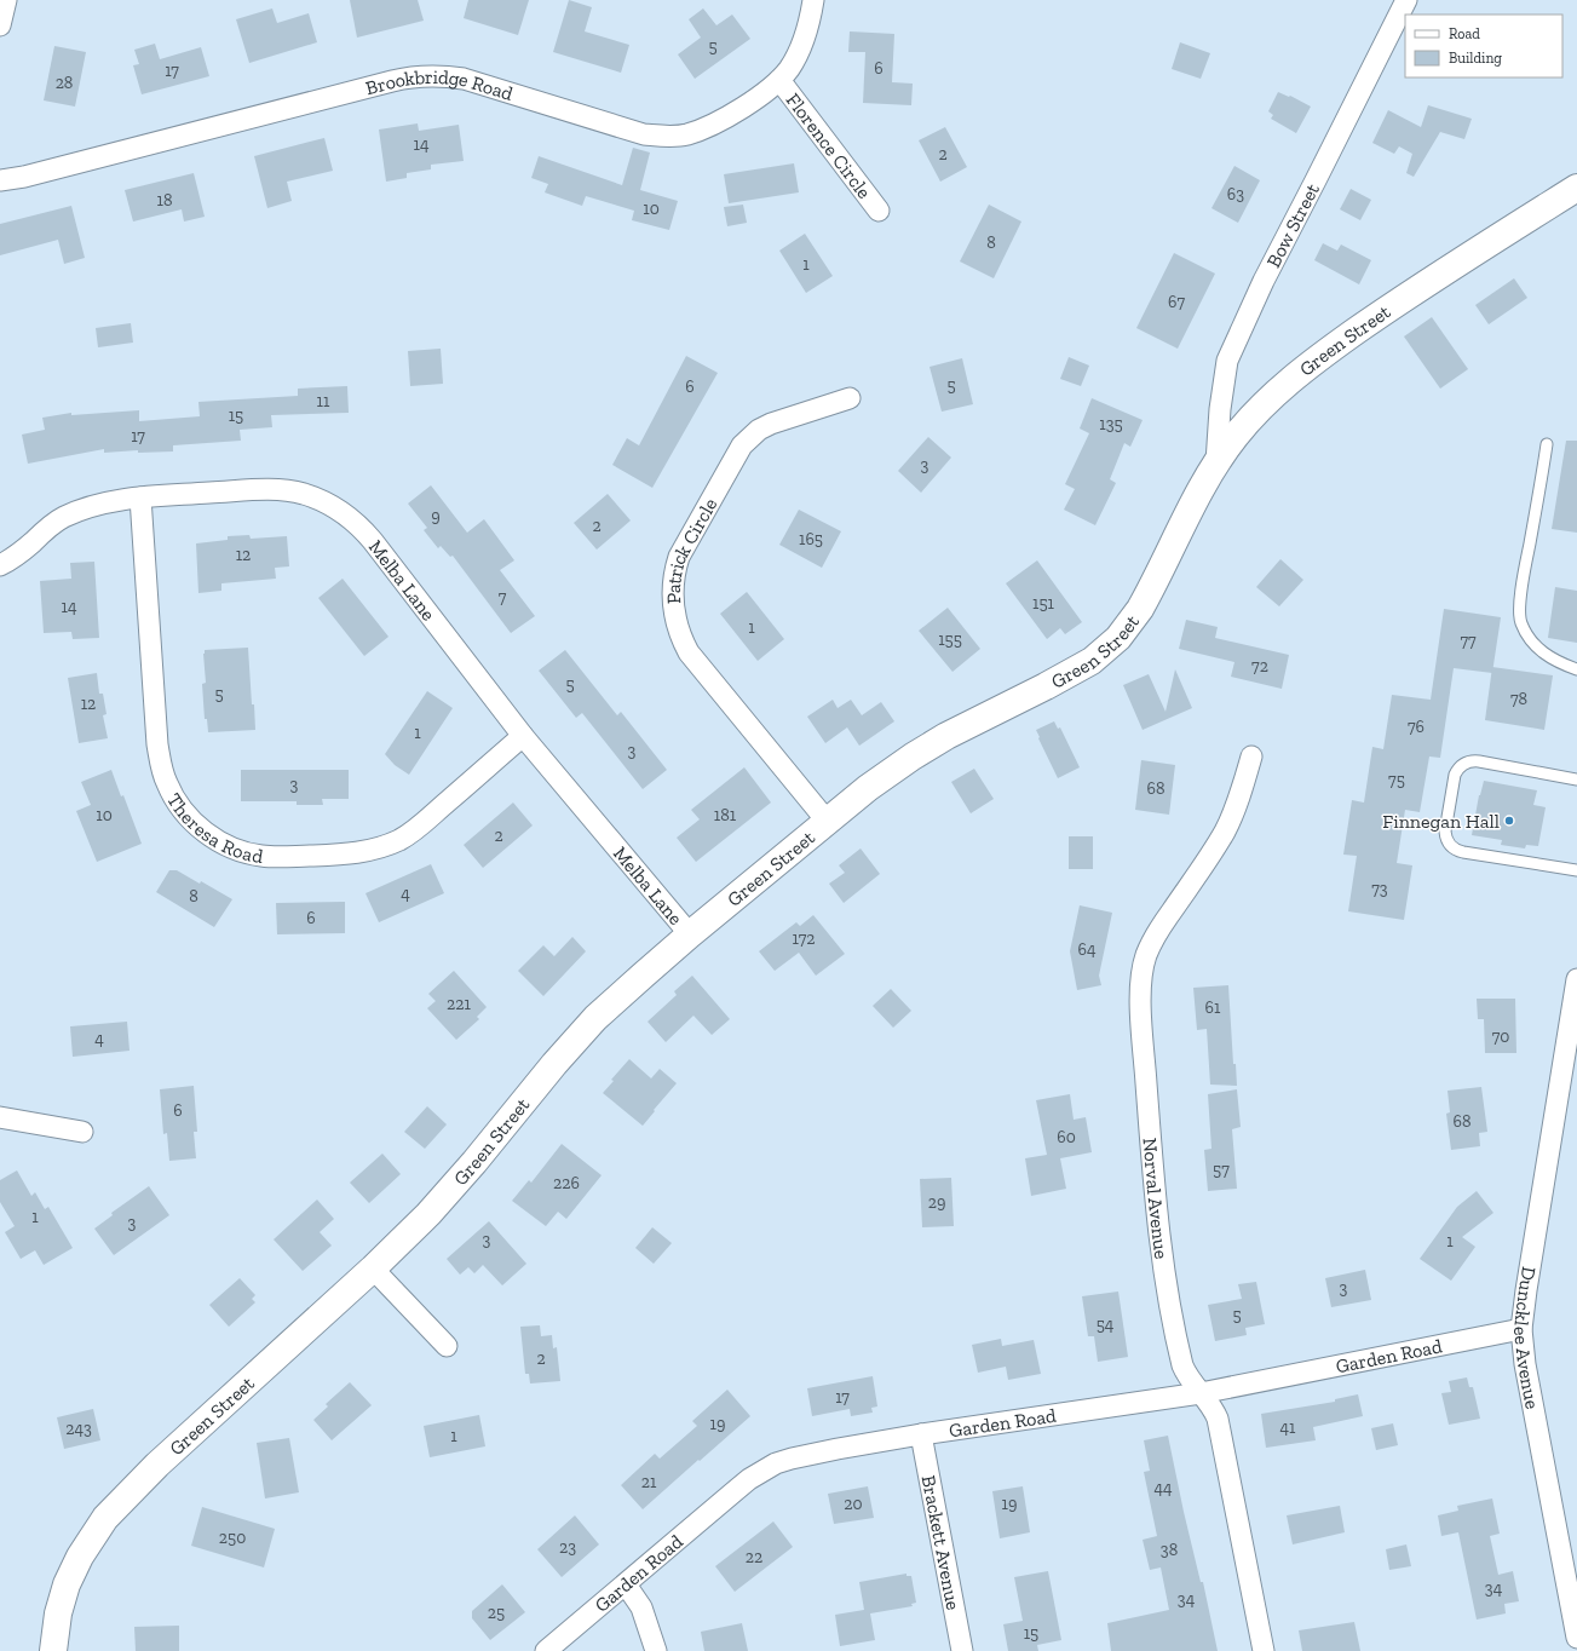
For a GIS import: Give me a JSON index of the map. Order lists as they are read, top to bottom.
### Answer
{
  "streets": {
    "street": [
      "Brookbridge Road",
      "Florence Circle",
      "Bow Street",
      "Green Street",
      "Patrick Circle",
      "Melba Lane",
      "Theresa Road",
      "Norval Avenue",
      "Duncklee Avenue",
      "Garden Road",
      "Brackett Avenue"
    ]
  },
  "crossings": [
    ["Brookbridge Road", "Florence Circle"],
    ["Bow Street", "Green Street"],
    ["Green Street", "Patrick Circle"],
    ["Green Street", "Melba Lane"],
    ["Melba Lane", "Theresa Road"],
    ["Norval Avenue", "Garden Road"],
    ["Duncklee Avenue", "Garden Road"],
    ["Garden Road", "Brackett Avenue"]
  ],
  "places": ["Finnegan Hall"],
  "house_numbers": [
    "5",
    "6",
    "17",
    "28",
    "14",
    "2",
    "63",
    "18",
    "10",
    "8",
    "1",
    "67",
    "5",
    "6",
    "11",
    "15",
    "135",
    "17",
    "3",
    "9",
    "2",
    "165",
    "12",
    "7",
    "151",
    "14",
    "1",
    "155",
    "77",
    "72",
    "5",
    "5",
    "78",
    "12",
    "76",
    "1",
    "3",
    "75",
    "3",
    "68",
    "10",
    "181",
    "2",
    "73",
    "4",
    "8",
    "6",
    "172",
    "64",
    "221",
    "61",
    "70",
    "4",
    "6",
    "68",
    "60",
    "57",
    "226",
    "29",
    "1",
    "3",
    "3",
    "1",
    "3",
    "5",
    "54",
    "2",
    "17",
    "19",
    "41",
    "243",
    "1",
    "21",
    "44",
    "20",
    "19",
    "250",
    "23",
    "38",
    "22",
    "34",
    "34",
    "25",
    "15"
  ],
  "legend": ["Road", "Building"]
}
